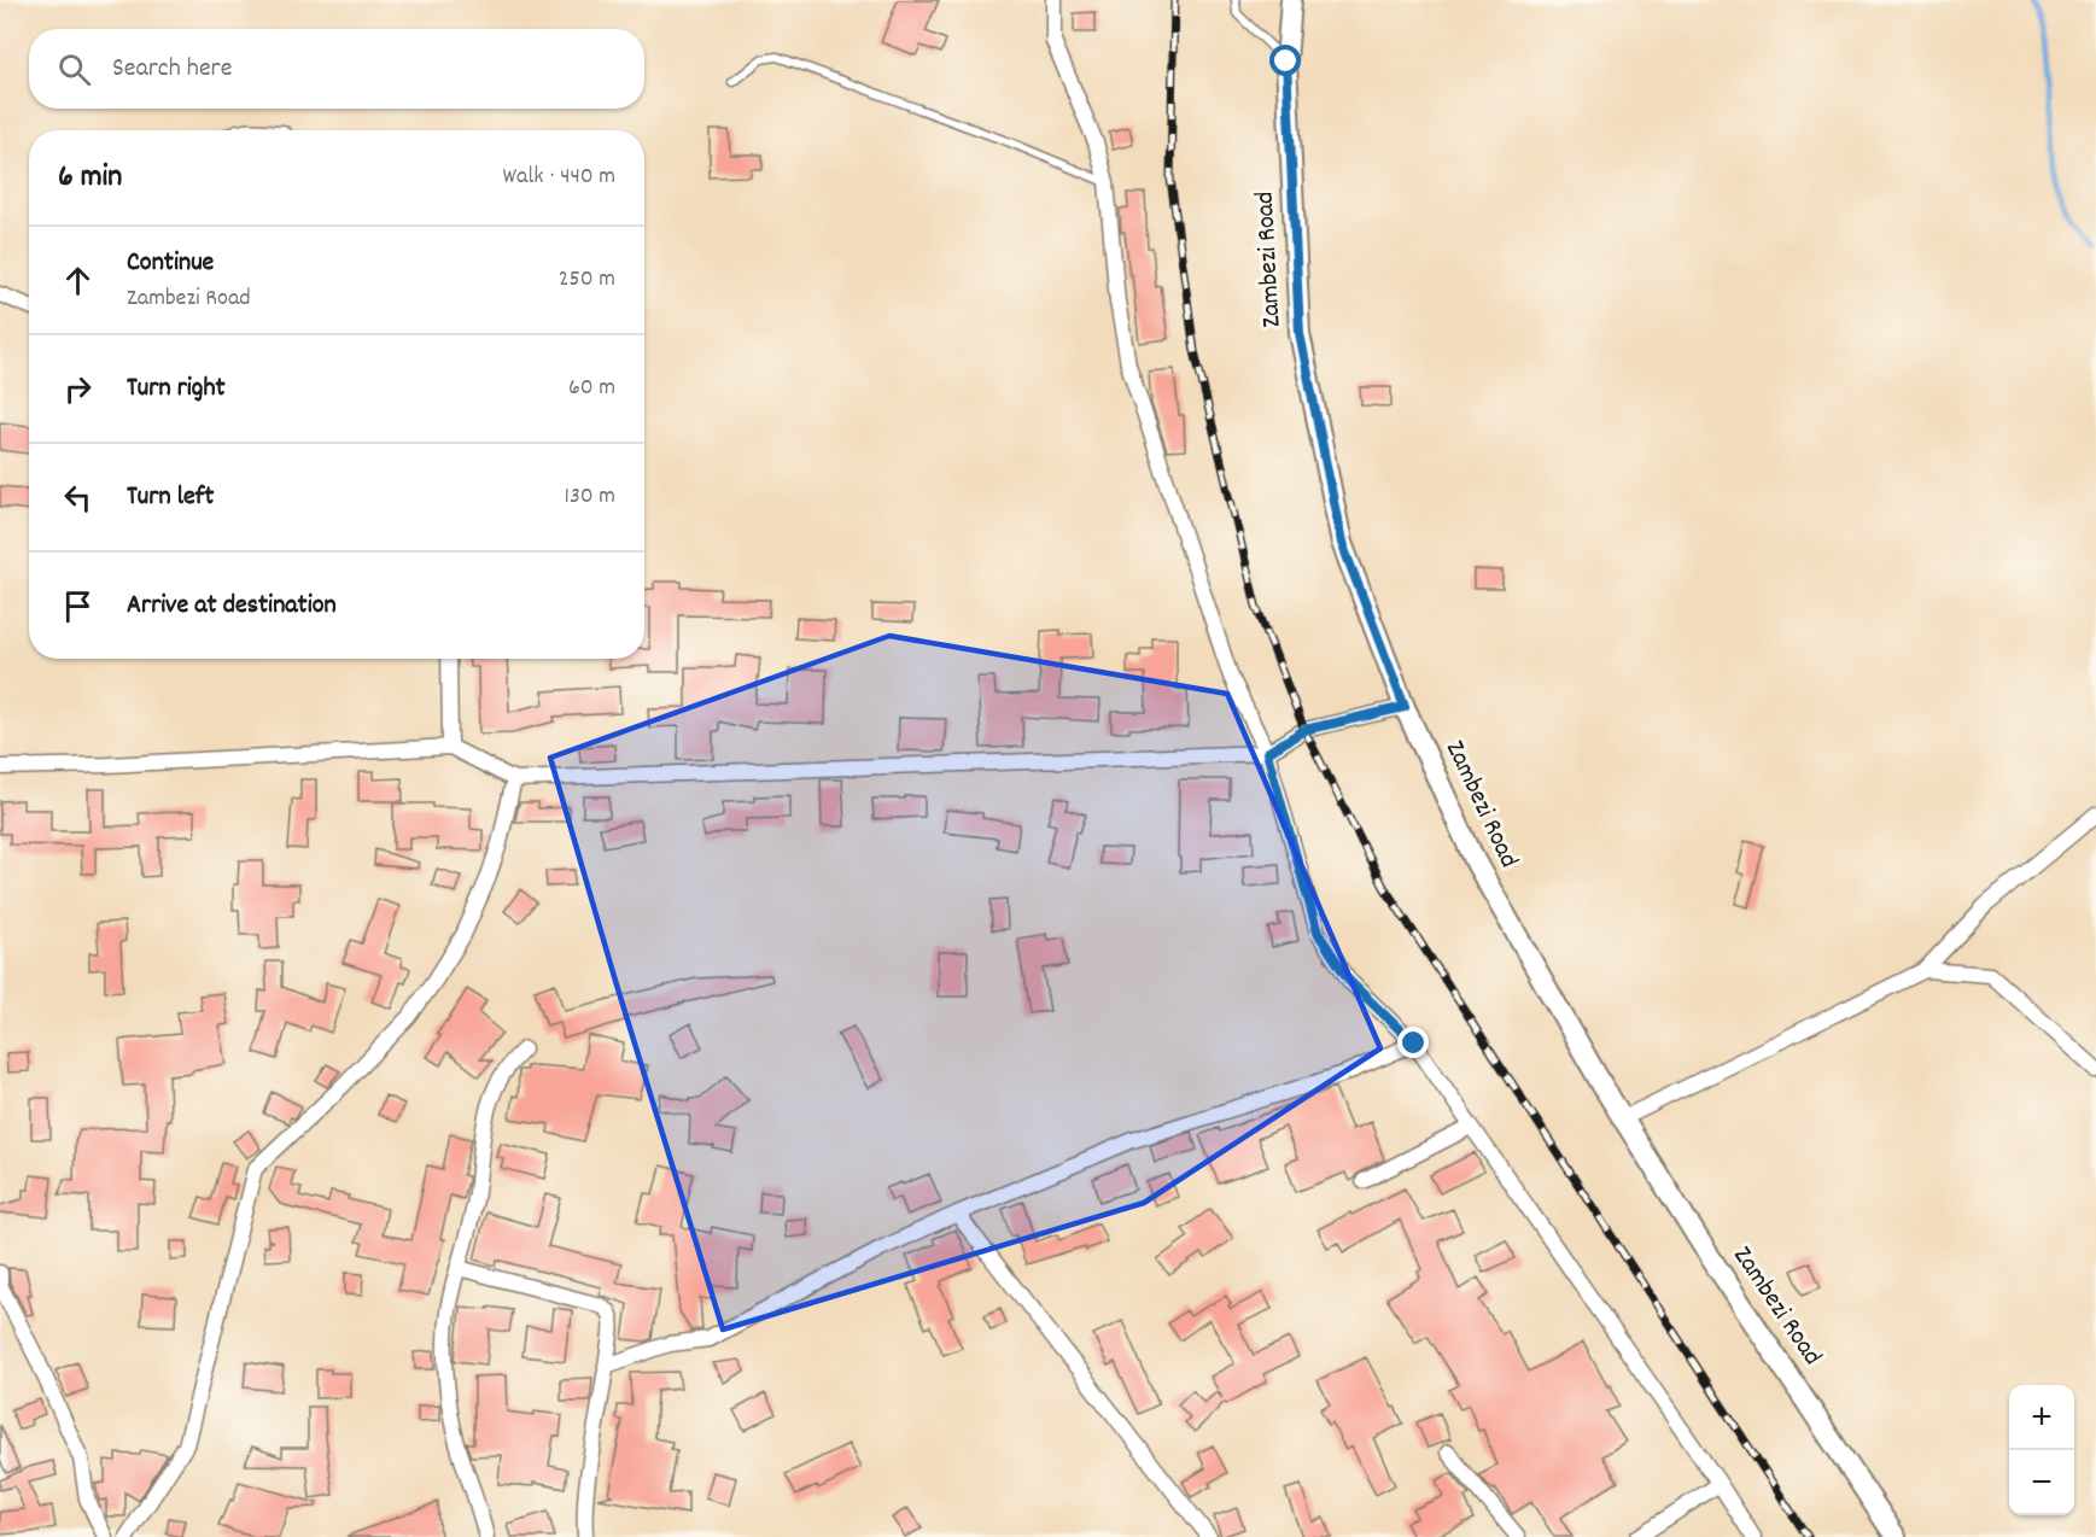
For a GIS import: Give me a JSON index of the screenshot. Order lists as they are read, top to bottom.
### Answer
{
  "streets": {
    "main road": ["Zambezi Road"]
  },
  "page": {
    "search": "Search here",
    "heading": ["6 min", "Walk · 440 m"],
    "list": [
      ["Continue", "Zambezi Road", "250 m"],
      ["Turn right", "60 m"],
      ["Turn left", "130 m"],
      "Arrive at destination"
    ],
    "map_buttons": ["+", "−"]
  }
}
